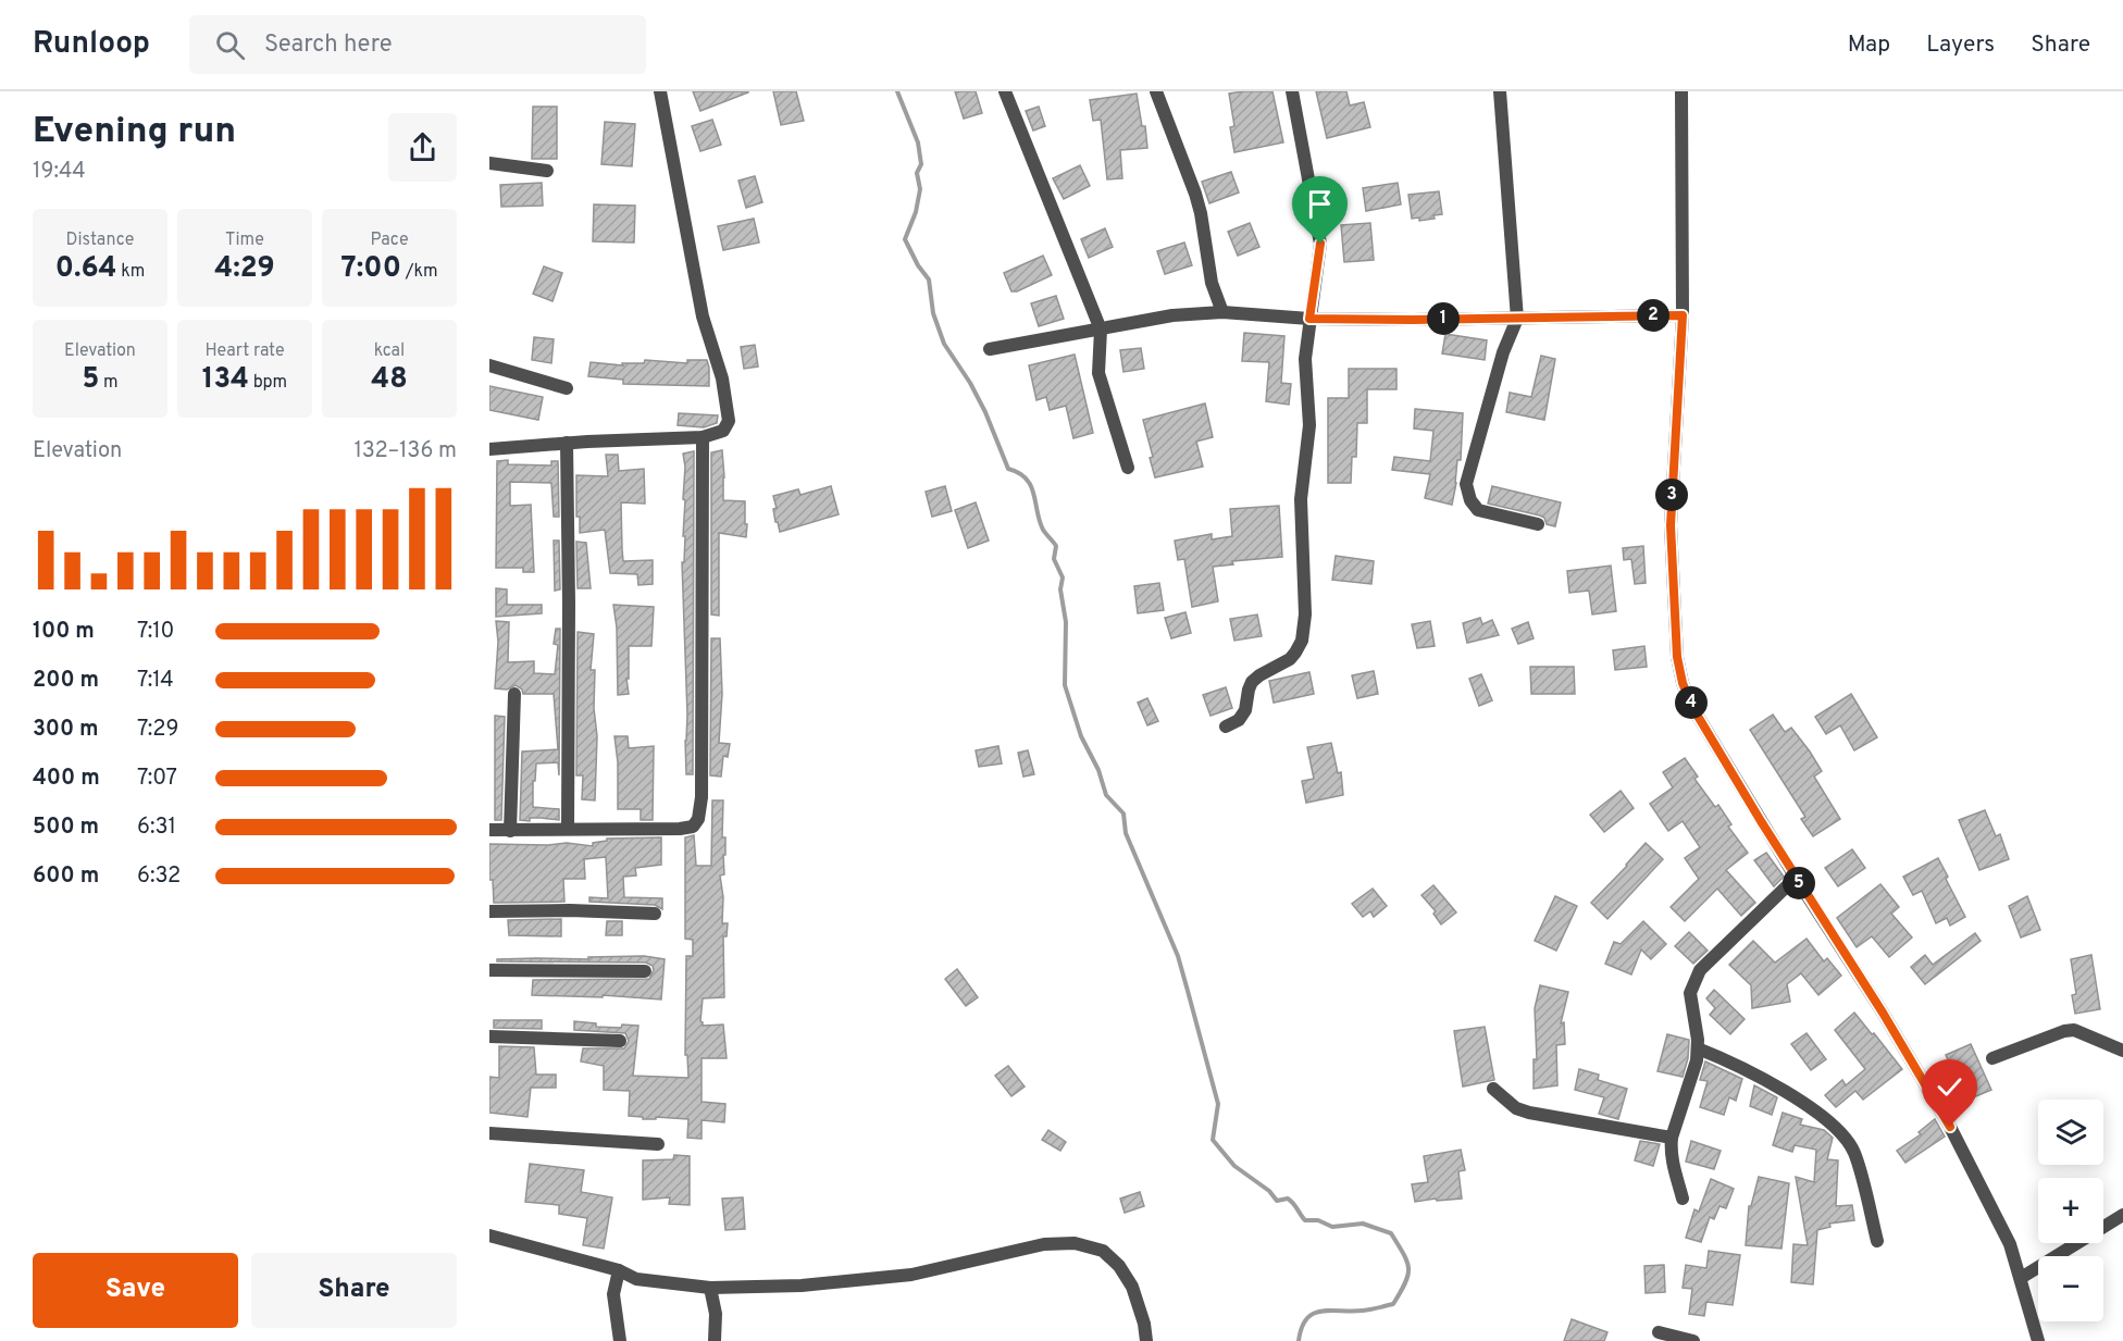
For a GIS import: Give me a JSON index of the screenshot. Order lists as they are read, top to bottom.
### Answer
{
  "page": {
    "header": "Runloop",
    "search": "Search here",
    "nav": ["Map", "Layers", "Share"],
    "heading": ["Evening run", "19:44"],
    "stats": [
      ["Distance", "0.64 km"],
      ["Time", "4:29"],
      ["Pace", "7:00 /km"],
      ["Elevation", "5 m"],
      ["Heart rate", "134 bpm"],
      ["kcal", "48"]
    ],
    "pins": [
      "2",
      "1",
      "3",
      "4",
      "5"
    ],
    "chart": ["Elevation", "132–136 m"],
    "list": [
      {
        "name": "100 m",
        "note": "7:10"
      },
      {
        "name": "200 m",
        "note": "7:14"
      },
      {
        "name": "300 m",
        "note": "7:29"
      },
      {
        "name": "400 m",
        "note": "7:07"
      },
      {
        "name": "500 m",
        "note": "6:31"
      },
      {
        "name": "600 m",
        "note": "6:32"
      }
    ],
    "map_buttons": ["+", "−"],
    "buttons": ["Save", "Share"]
  }
}
